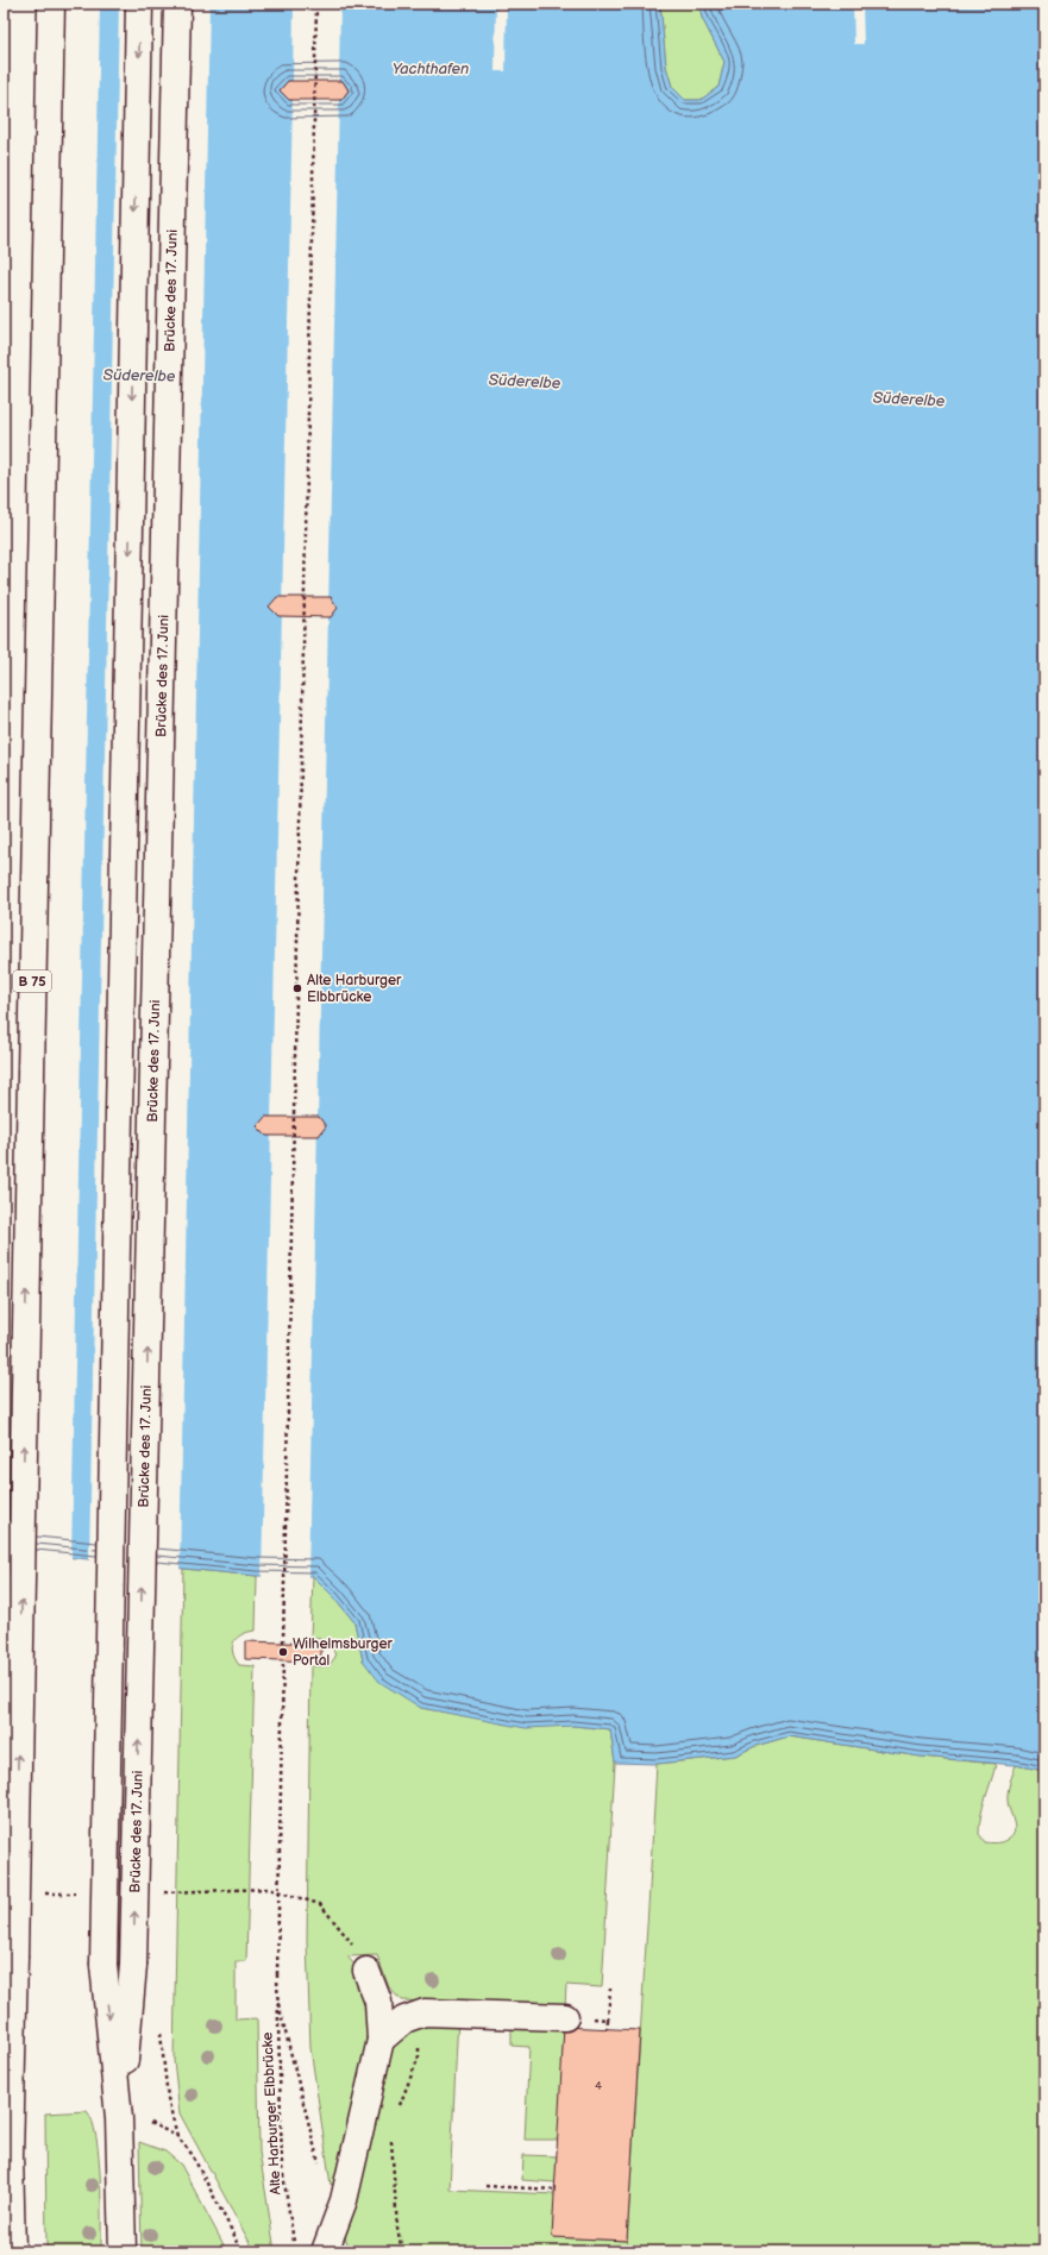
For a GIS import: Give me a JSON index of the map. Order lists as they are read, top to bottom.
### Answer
{
  "streets": {
    "main road": ["Brücke des 17. Juni", "B 75"],
    "path": ["Alte Harburger Elbbrücke"]
  },
  "water": ["Yachthafen", "Süderelbe"],
  "places": ["Alte Harburger Elbbrücke", "Wilhelmsburger Portal"],
  "house_numbers": ["4"]
}
